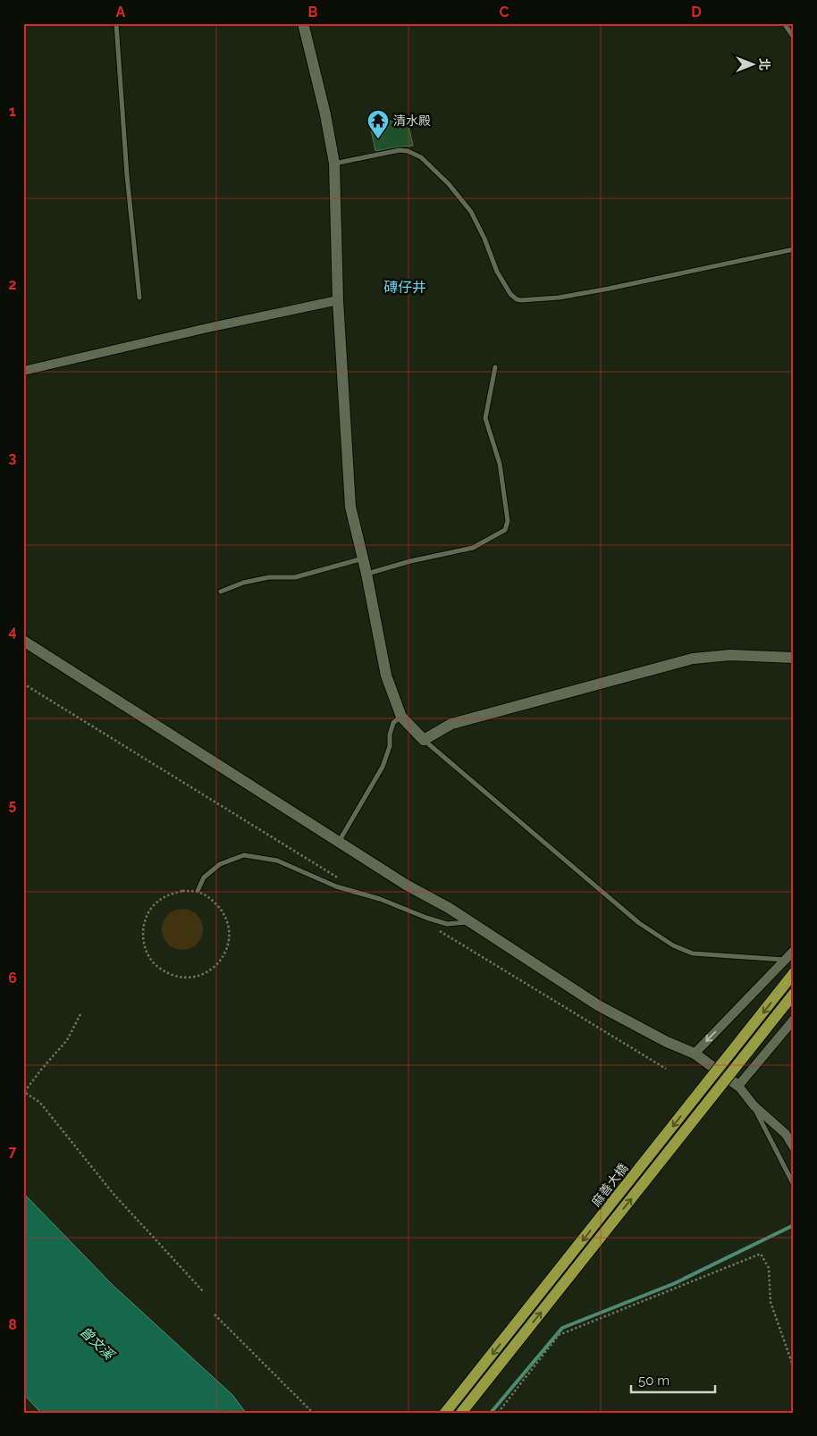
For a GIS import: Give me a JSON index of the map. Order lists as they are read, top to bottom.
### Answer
{
  "streets": {
    "main road": ["麻善大橋"]
  },
  "districts": ["磚仔井"],
  "water": ["曾文溪"],
  "places": {
    "temple": ["清水殿"]
  },
  "scale_bar": "50 m",
  "north": "right",
  "grid": {
    "columns": [
      "A",
      "B",
      "C",
      "D"
    ],
    "rows": [
      "1",
      "2",
      "3",
      "4",
      "5",
      "6",
      "7",
      "8"
    ]
  }
}
